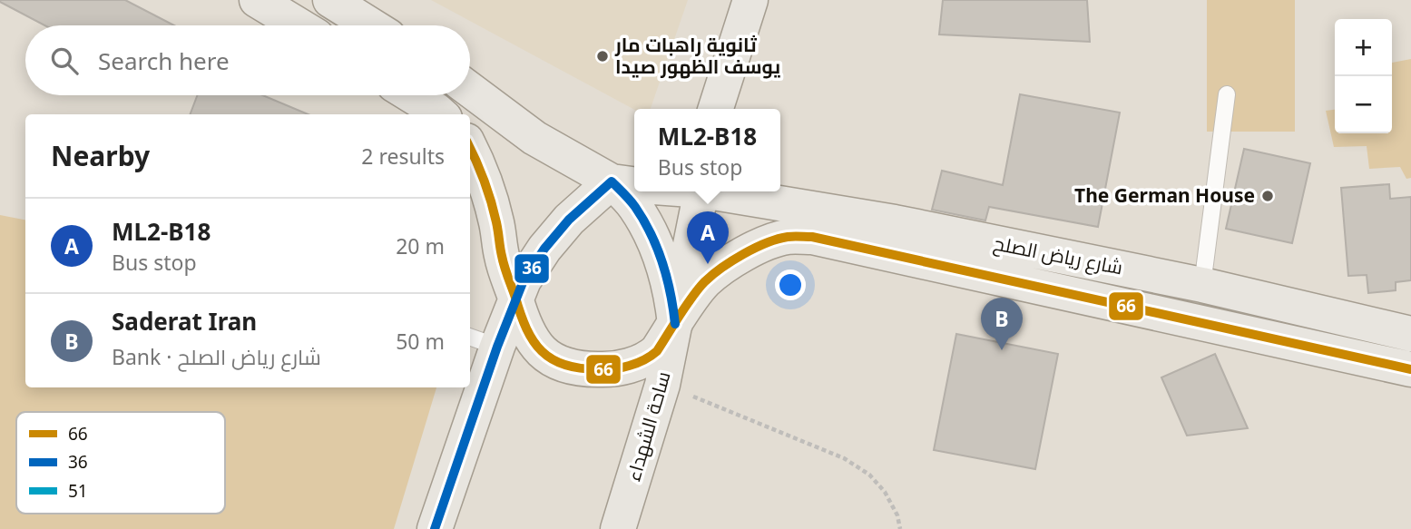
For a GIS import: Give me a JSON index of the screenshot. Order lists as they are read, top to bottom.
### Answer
{
  "streets": {
    "main road": ["شارع رياض الصلح", "ساحة الشهداء"]
  },
  "crossings": [
    ["شارع رياض الصلح", "ساحة الشهداء"]
  ],
  "places": ["ثانوية راهبات مار يوسف الظهور صيدا", "The German House"],
  "lines": ["transit line 66", "transit line 36"],
  "legend": ["66", "36", "51"],
  "page": {
    "map_buttons": ["+", "−"],
    "search": "Search here",
    "popup": ["ML2-B18", "Bus stop"],
    "heading": ["Nearby", "2 results"],
    "list": [
      {
        "mark": "A",
        "name": "ML2-B18",
        "note": "Bus stop",
        "value": "20 m"
      },
      {
        "mark": "B",
        "name": "Saderat Iran",
        "note": "Bank · شارع رياض الصلح",
        "value": "50 m"
      }
    ],
    "pins": ["A", "B"]
  }
}
